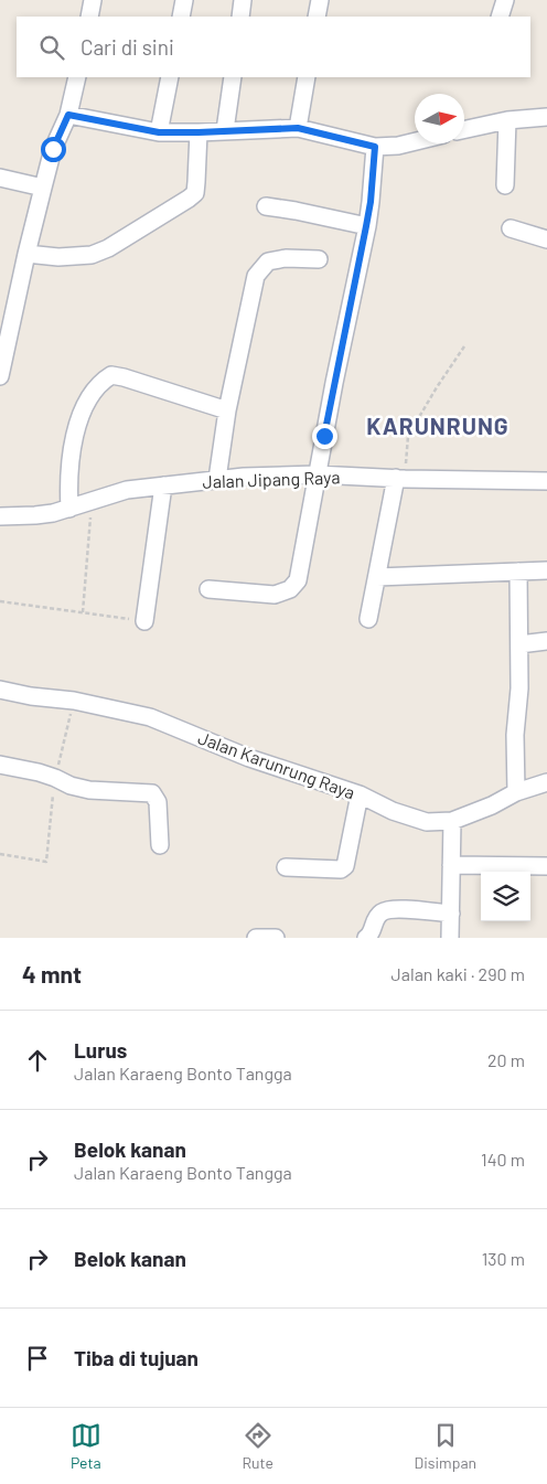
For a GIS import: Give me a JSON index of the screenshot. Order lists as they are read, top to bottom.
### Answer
{
  "streets": {
    "street": ["Jalan Jipang Raya", "Jalan Karunrung Raya"]
  },
  "districts": ["KARUNRUNG"],
  "north": "right",
  "page": {
    "search": "Cari di sini",
    "heading": ["4 mnt", "Jalan kaki · 290 m"],
    "list": [
      ["Lurus", "Jalan Karaeng Bonto Tangga", "20 m"],
      ["Belok kanan", "Jalan Karaeng Bonto Tangga", "140 m"],
      ["Belok kanan", "130 m"],
      "Tiba di tujuan"
    ],
    "nav": ["Peta", "Rute", "Disimpan"]
  }
}
